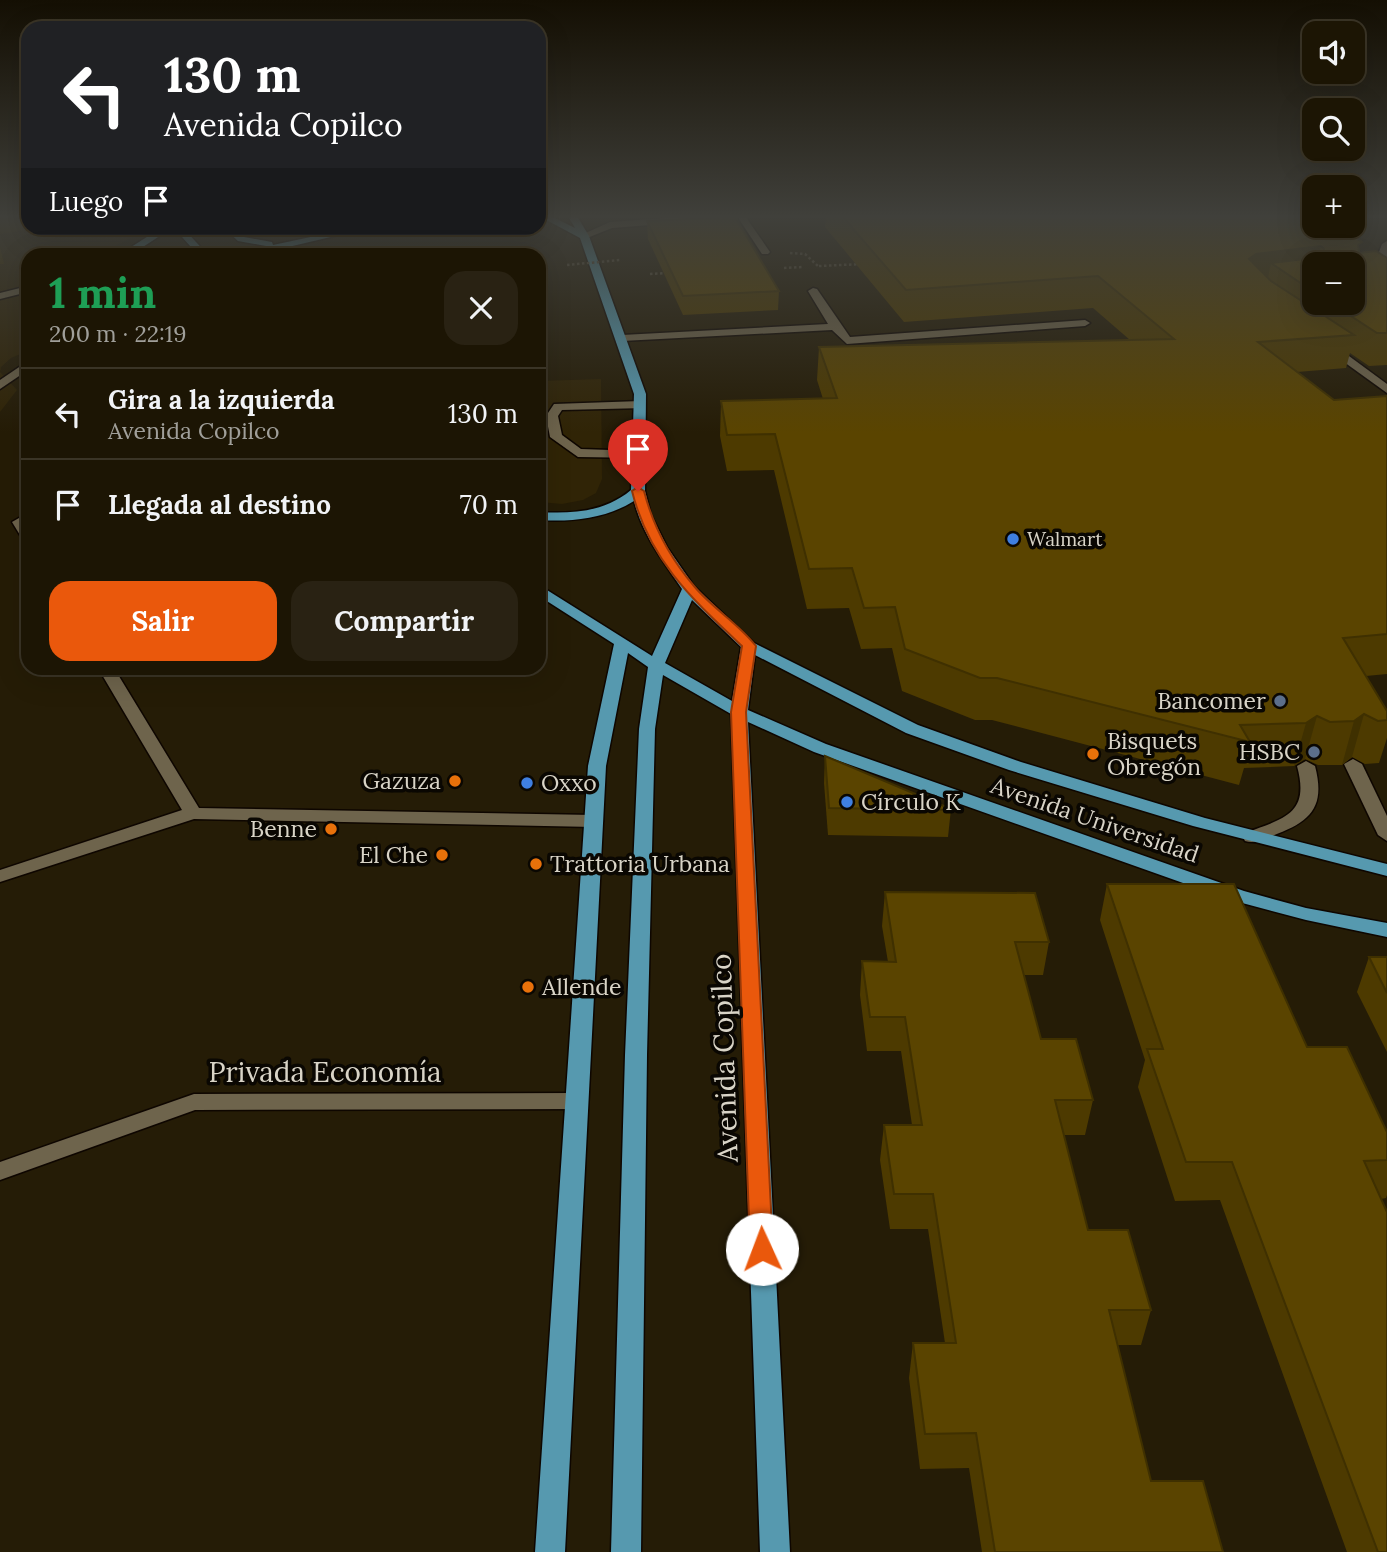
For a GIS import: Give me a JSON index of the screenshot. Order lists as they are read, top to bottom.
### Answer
{
  "streets": {
    "main road": ["Avenida Universidad", "Avenida Copilco"],
    "street": ["Privada Economía"]
  },
  "crossings": [
    ["Avenida Universidad", "Avenida Copilco"]
  ],
  "places": [
    "Walmart",
    "Bancomer",
    "HSBC",
    "Bisquets Obregón",
    "Gazuza",
    "Oxxo",
    "Círculo K",
    "Benne",
    "El Che",
    "Trattoria Urbana",
    "Allende"
  ],
  "page": {
    "map_buttons": ["+", "−"],
    "turn": ["130 m", "Avenida Copilco"],
    "then": "Luego",
    "heading": ["1 min", "200 m · 22:19"],
    "list": [
      {
        "name": "Gira a la izquierda",
        "note": "Avenida Copilco",
        "value": "130 m"
      },
      {
        "name": "Llegada al destino",
        "value": "70 m"
      }
    ],
    "buttons": ["Salir", "Compartir"]
  }
}
